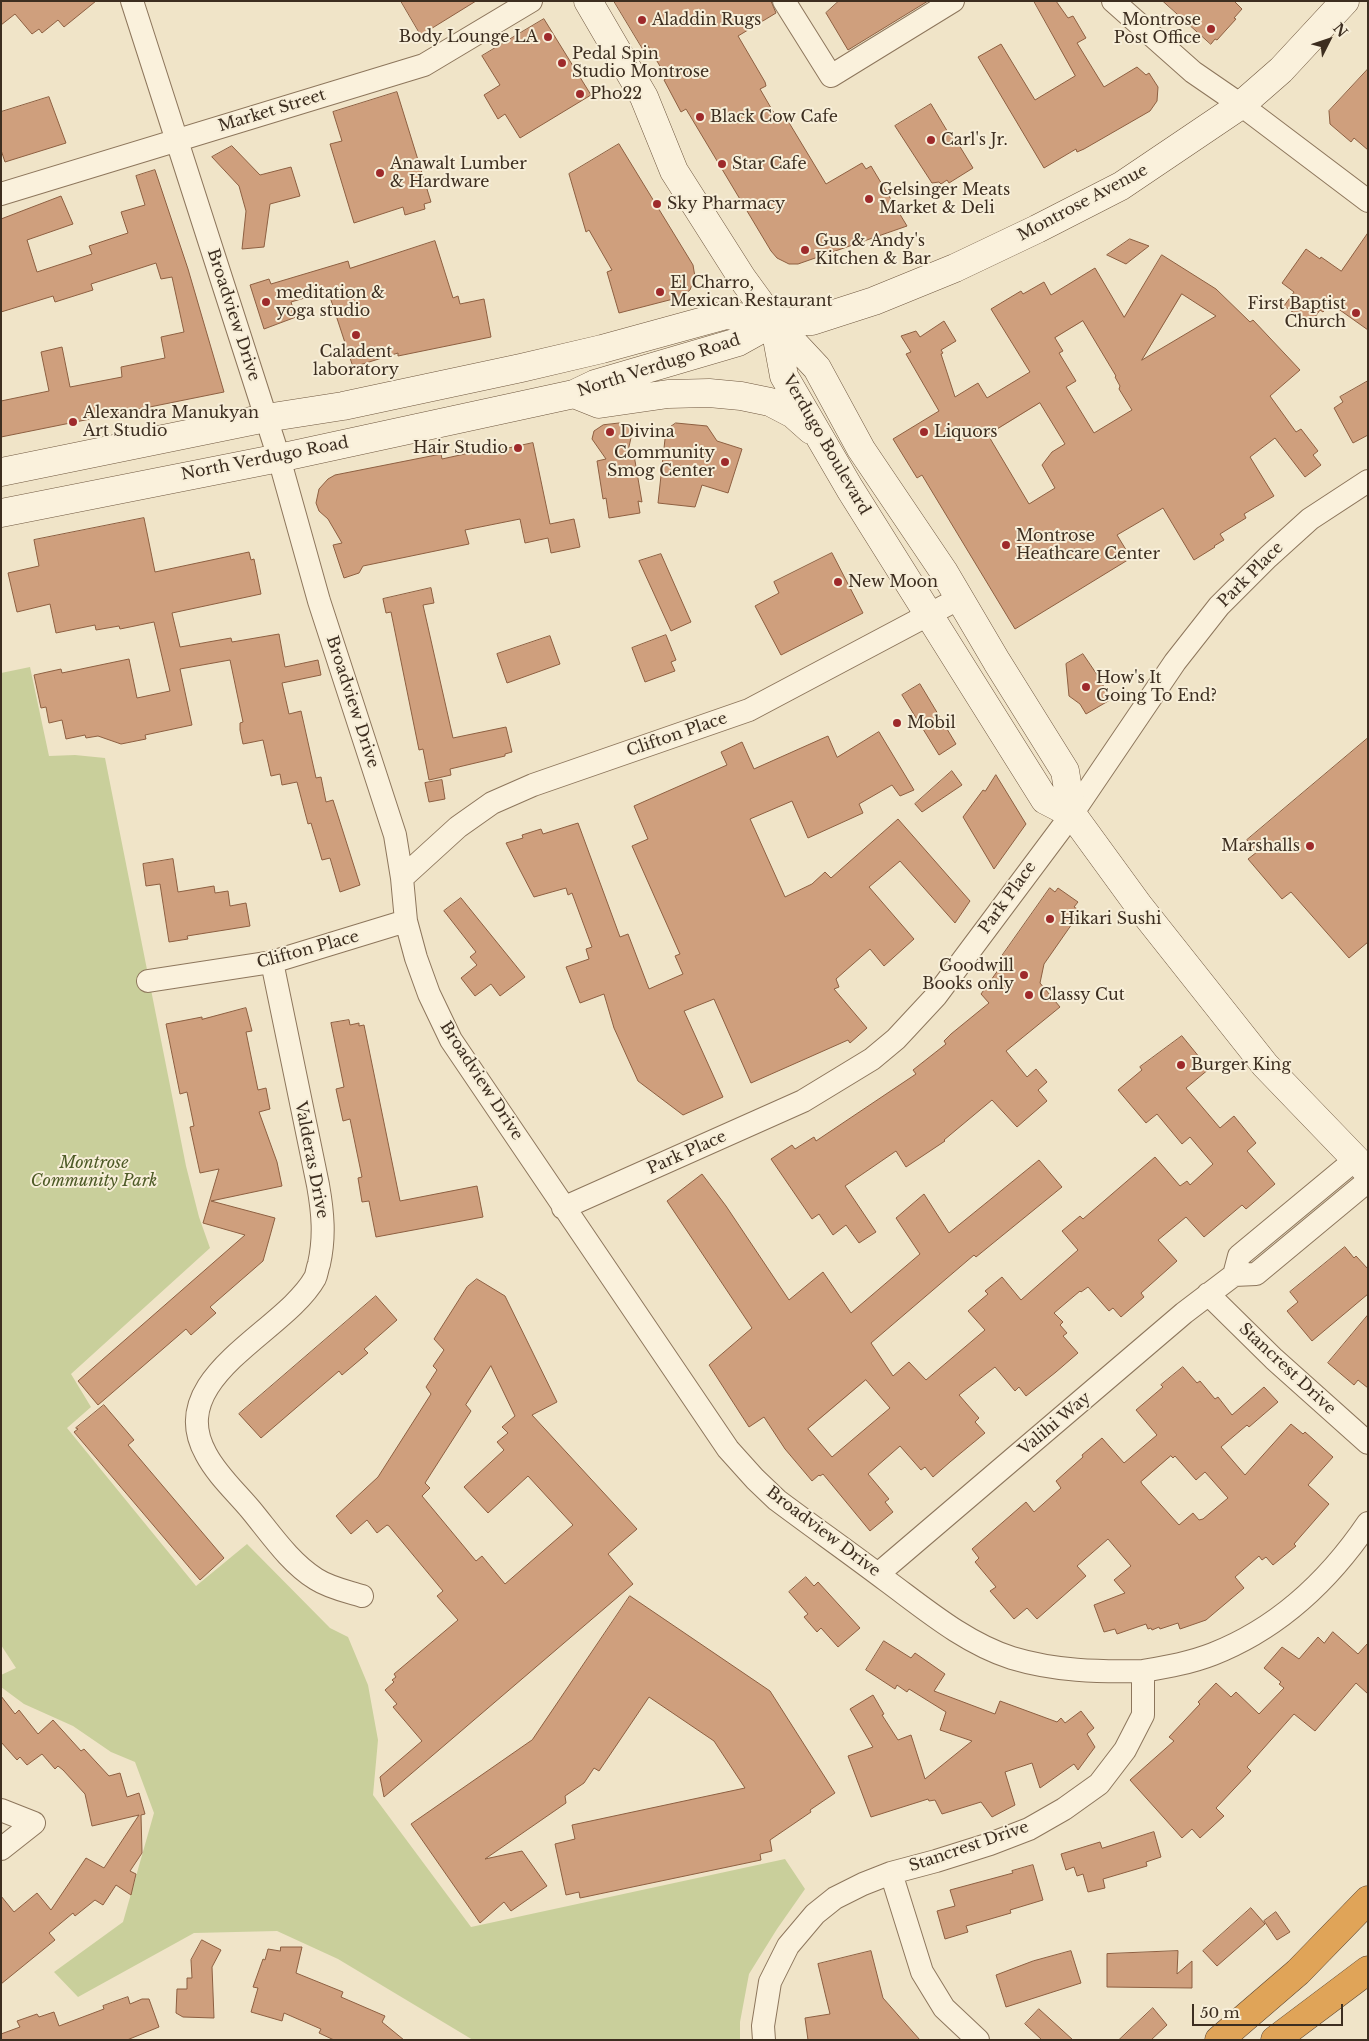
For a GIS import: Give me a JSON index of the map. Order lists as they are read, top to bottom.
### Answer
{
  "streets": {
    "main road": ["Montrose Avenue", "North Verdugo Road", "Verdugo Boulevard"],
    "street": [
      "Market Street",
      "Broadview Drive",
      "Park Place",
      "Clifton Place",
      "Valderas Drive",
      "Stancrest Drive",
      "Valihi Way"
    ]
  },
  "crossings": [
    ["Market Street", "Broadview Drive"],
    ["Montrose Avenue", "North Verdugo Road"],
    ["Montrose Avenue", "Verdugo Boulevard"],
    ["Broadview Drive", "North Verdugo Road"],
    ["Broadview Drive", "Park Place"],
    ["Broadview Drive", "Clifton Place"],
    ["Broadview Drive", "Stancrest Drive"],
    ["Broadview Drive", "Valihi Way"],
    ["North Verdugo Road", "Verdugo Boulevard"],
    ["Verdugo Boulevard", "Park Place"],
    ["Verdugo Boulevard", "Clifton Place"],
    ["Verdugo Boulevard", "Valihi Way"],
    ["Clifton Place", "Valderas Drive"],
    ["Stancrest Drive", "Valihi Way"]
  ],
  "parks": ["Montrose Community Park"],
  "places": [
    "Aladdin Rugs",
    "Montrose Post Office",
    "Body Lounge LA",
    "Pedal Spin Studio Montrose",
    "Pho22",
    "Black Cow Cafe",
    "Carl's Jr.",
    "Star Cafe",
    "Anawalt Lumber & Hardware",
    "Gelsinger Meats Market & Deli",
    "Sky Pharmacy",
    "Gus & Andy's Kitchen & Bar",
    "El Charro, Mexican Restaurant",
    "meditation & yoga studio",
    "First Baptist Church",
    "Caladent laboratory",
    "Alexandra Manukyan Art Studio",
    "Divina",
    "Liquors",
    "Hair Studio",
    "Community Smog Center",
    "Montrose Heathcare Center",
    "New Moon",
    "How's It Going To End?",
    "Mobil",
    "Marshalls",
    "Hikari Sushi",
    "Goodwill Books only",
    "Classy Cut",
    "Burger King"
  ],
  "scale_bar": "50 m",
  "north": "top right"
}
